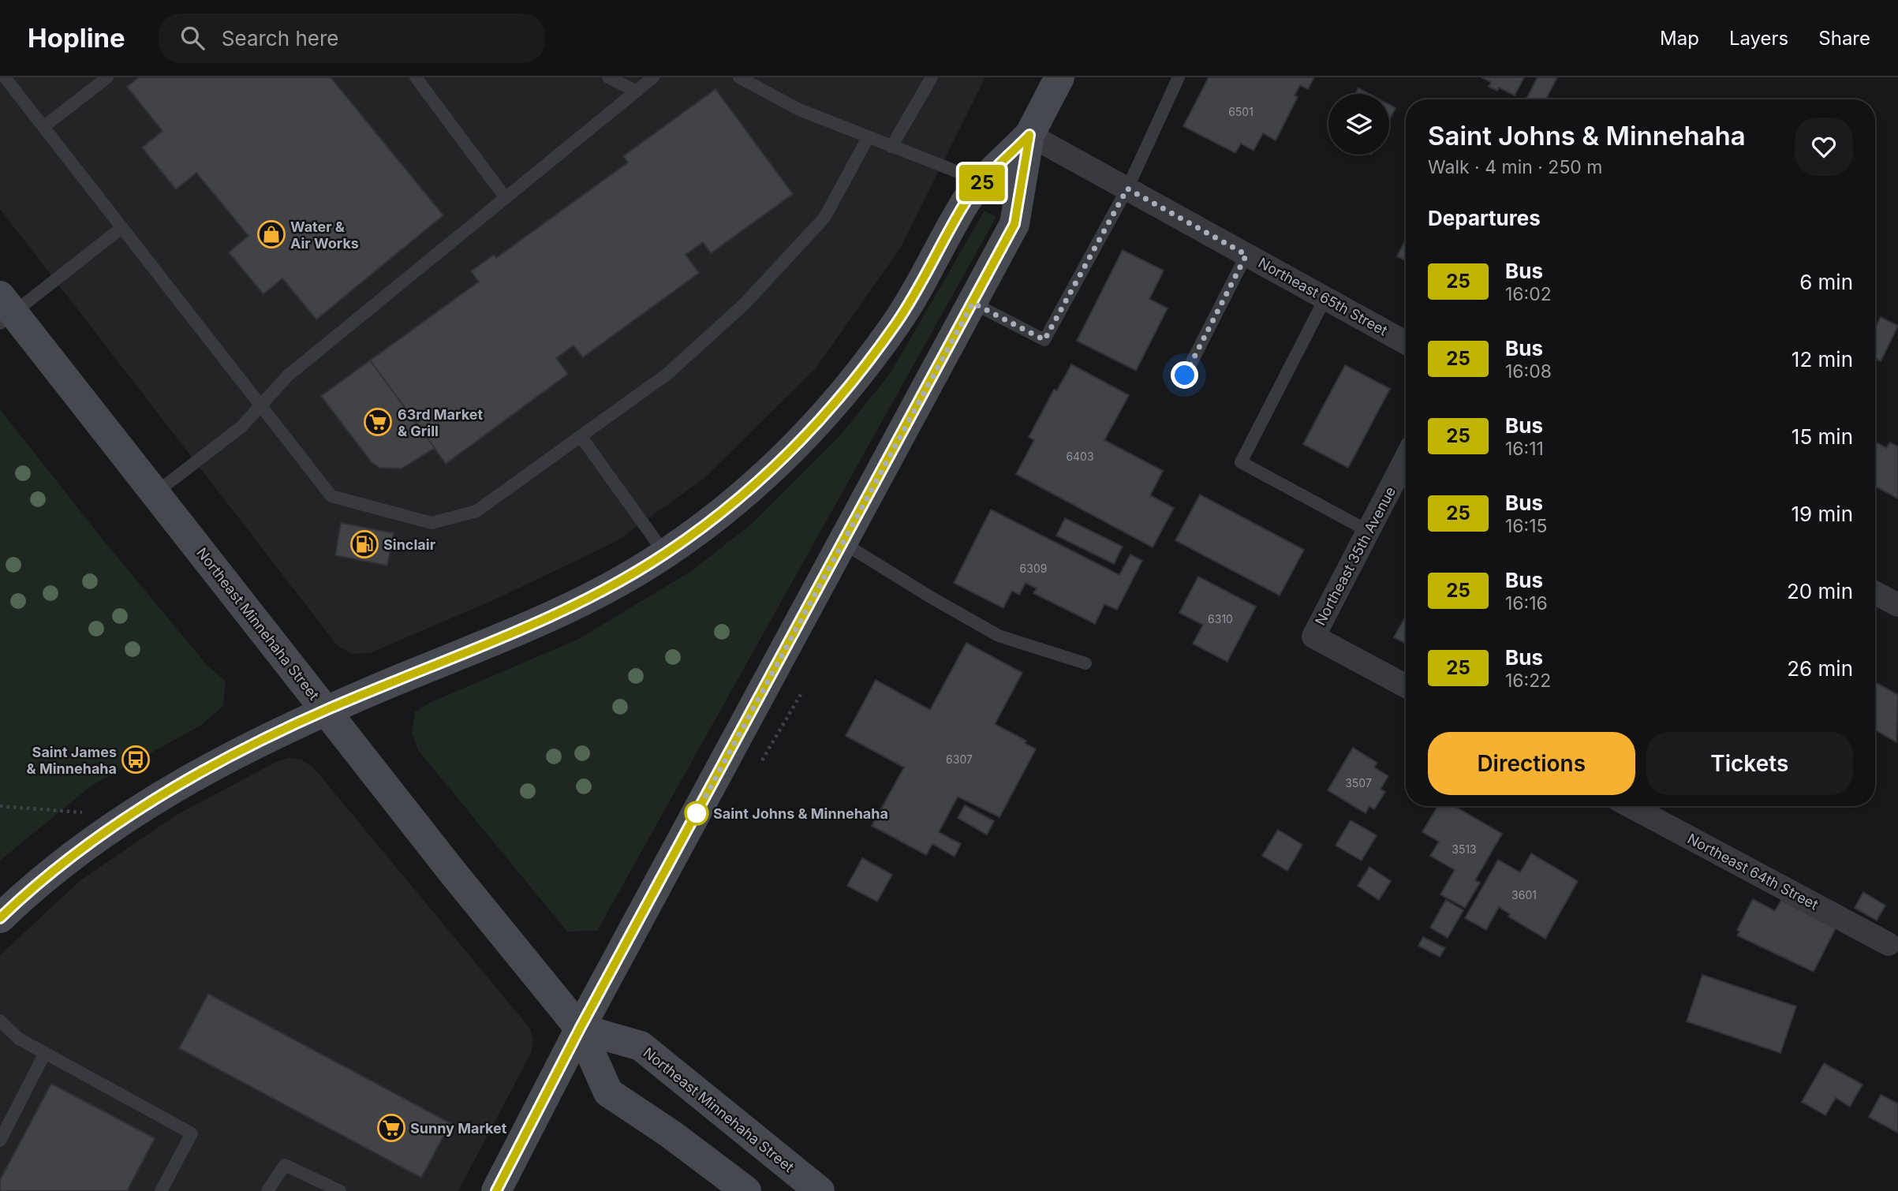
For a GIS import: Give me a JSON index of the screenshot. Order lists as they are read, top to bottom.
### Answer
{
  "streets": {
    "main road": ["Northeast Minnehaha Street"],
    "street": ["Northeast 65th Street", "Northeast 35th Avenue", "Northeast 64th Street"]
  },
  "places": {
    "shop": ["Water & Air Works"],
    "supermarket": ["63rd Market & Grill", "Sunny Market"],
    "fuel station": ["Sinclair"],
    "bus stop": ["Saint James & Minnehaha"],
    "other": ["Saint Johns & Minnehaha"]
  },
  "lines": ["bus line 25"],
  "house_numbers": [
    "6501",
    "6403",
    "6309",
    "6310",
    "6307",
    "3507",
    "3513",
    "3601"
  ],
  "page": {
    "header": "Hopline",
    "search": "Search here",
    "nav": ["Map", "Layers", "Share"],
    "on_map": "25",
    "heading": [
      ["Saint Johns & Minnehaha", "Walk · 4 min · 250 m"],
      "Departures"
    ],
    "list": [
      {
        "mark": "25",
        "name": "Bus",
        "note": "16:02",
        "value": "6 min"
      },
      {
        "mark": "25",
        "name": "Bus",
        "note": "16:08",
        "value": "12 min"
      },
      {
        "mark": "25",
        "name": "Bus",
        "note": "16:11",
        "value": "15 min"
      },
      {
        "mark": "25",
        "name": "Bus",
        "note": "16:15",
        "value": "19 min"
      },
      {
        "mark": "25",
        "name": "Bus",
        "note": "16:16",
        "value": "20 min"
      },
      {
        "mark": "25",
        "name": "Bus",
        "note": "16:22",
        "value": "26 min"
      }
    ],
    "buttons": ["Directions", "Tickets"]
  }
}
